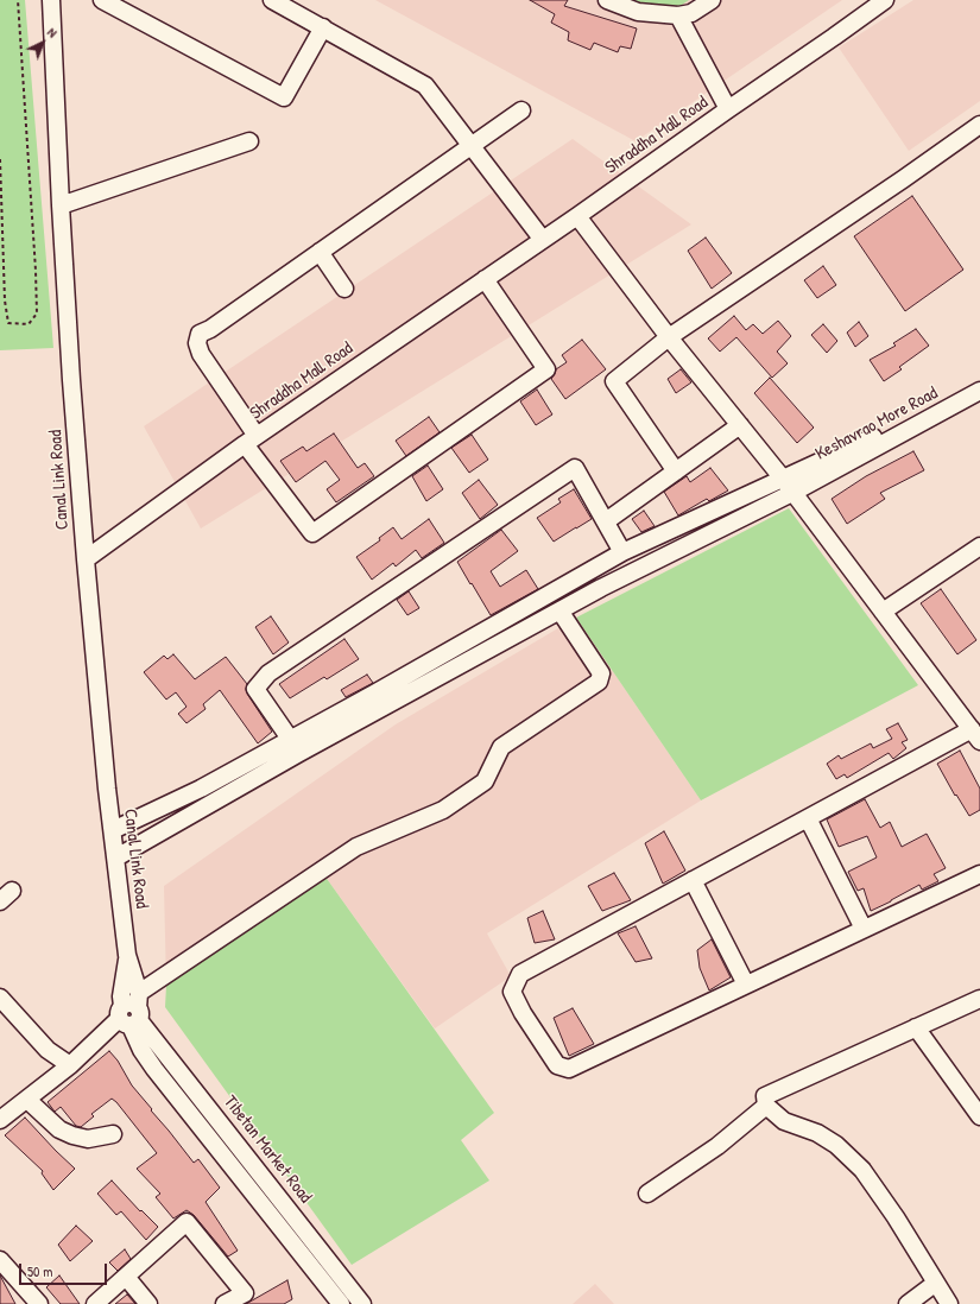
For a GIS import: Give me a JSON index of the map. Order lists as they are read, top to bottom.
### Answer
{
  "streets": {
    "street": [
      "Shraddha Mall Road",
      "Keshavrao More Road",
      "Canal Link Road",
      "Tibetan Market Road"
    ]
  },
  "crossings": [
    ["Shraddha Mall Road", "Canal Link Road"],
    ["Canal Link Road", "Tibetan Market Road"]
  ],
  "scale_bar": "50 m",
  "north": "top right"
}
